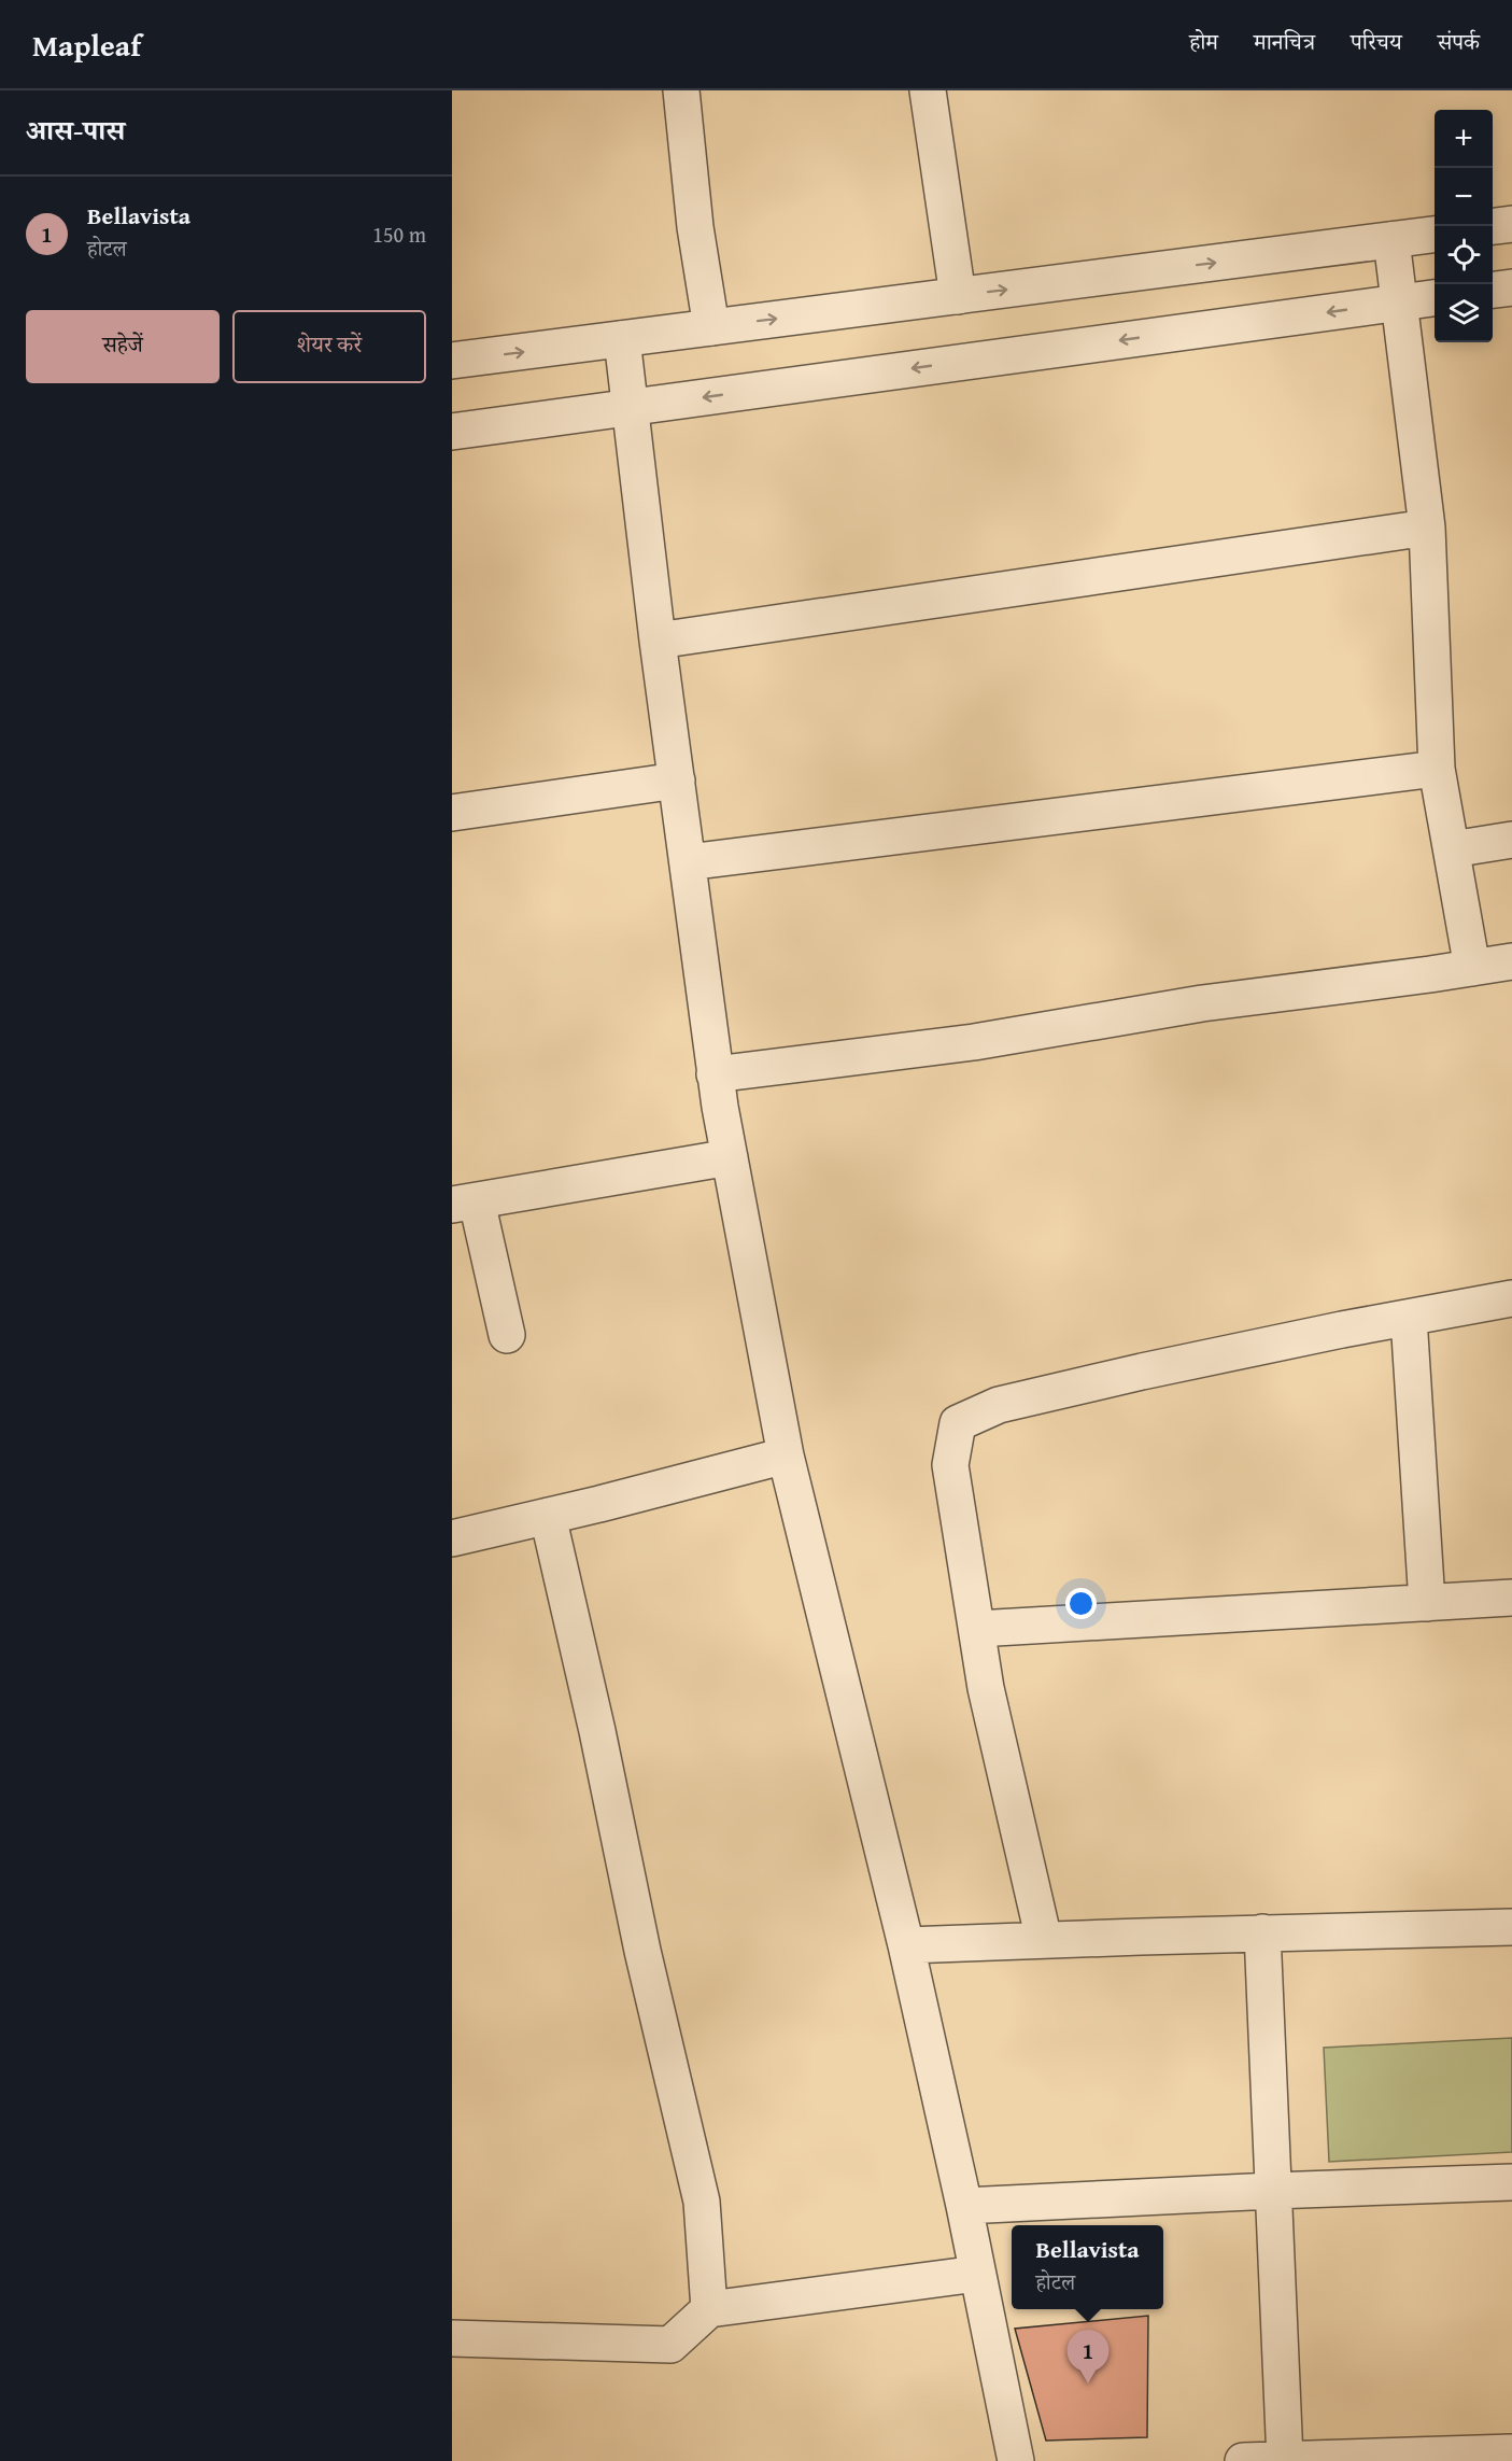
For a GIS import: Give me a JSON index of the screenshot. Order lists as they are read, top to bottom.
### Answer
{
  "page": {
    "header": "Mapleaf",
    "nav": [
      "होम",
      "मानचित्र",
      "परिचय",
      "संपर्क"
    ],
    "heading": "आस-पास",
    "map_buttons": ["+", "−"],
    "list": [
      {
        "mark": "1",
        "name": "Bellavista",
        "note": "होटल",
        "value": "150 m"
      }
    ],
    "buttons": ["सहेजें", "शेयर करें"],
    "popup": ["Bellavista", "होटल"],
    "pins": "1"
  }
}
